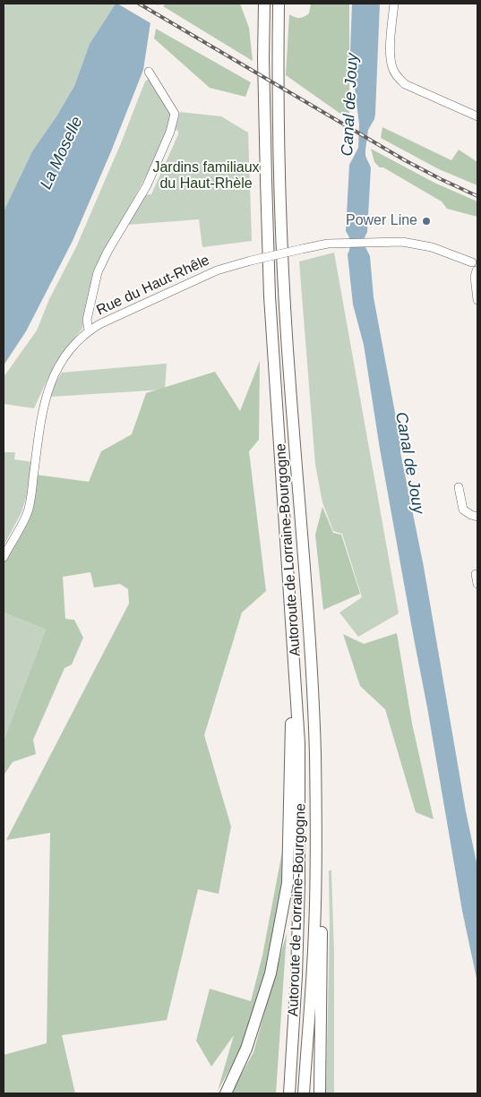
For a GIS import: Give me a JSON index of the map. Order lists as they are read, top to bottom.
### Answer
{
  "streets": {
    "highway": ["Autoroute de Lorraine-Bourgogne"],
    "street": ["Rue du Haut-Rhêle"]
  },
  "water": ["Canal de Jouy", "La Moselle"],
  "parks": ["Jardins familiaux du Haut-Rhèle"],
  "places": ["Power Line"]
}
